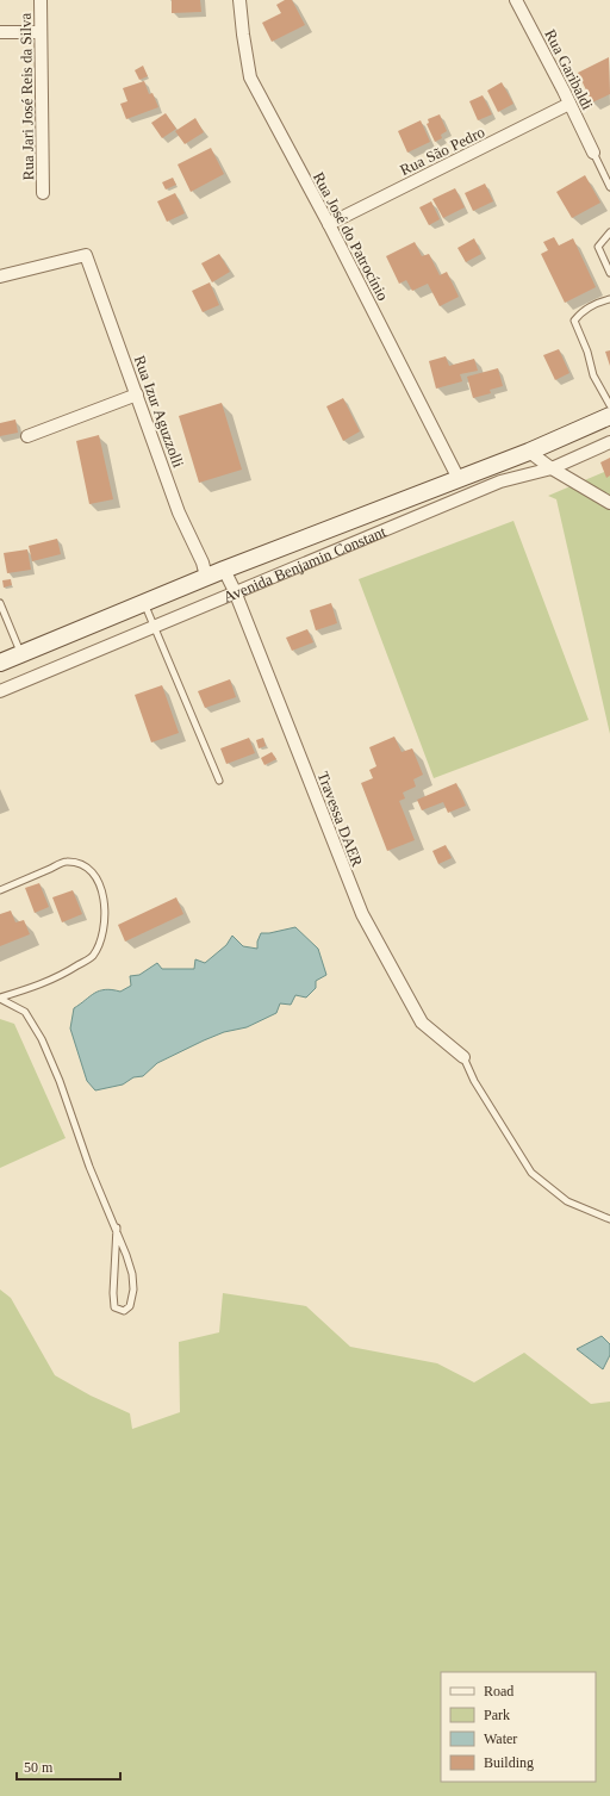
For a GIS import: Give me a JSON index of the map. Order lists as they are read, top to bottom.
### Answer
{
  "streets": {
    "main road": ["Avenida Benjamin Constant"],
    "street": [
      "Rua Garibaldi",
      "Rua Jari José Reis da Silva",
      "Rua São Pedro",
      "Rua José do Patrocínio",
      "Rua Izur Aguzzolli",
      "Travessa DAER"
    ]
  },
  "crossings": [
    ["Rua Garibaldi", "Rua São Pedro"],
    ["Rua São Pedro", "Rua José do Patrocínio"],
    ["Rua José do Patrocínio", "Avenida Benjamin Constant"],
    ["Rua Izur Aguzzolli", "Avenida Benjamin Constant"],
    ["Avenida Benjamin Constant", "Travessa DAER"]
  ],
  "legend": [
    "Road",
    "Park",
    "Water",
    "Building"
  ],
  "scale_bar": "50 m"
}
